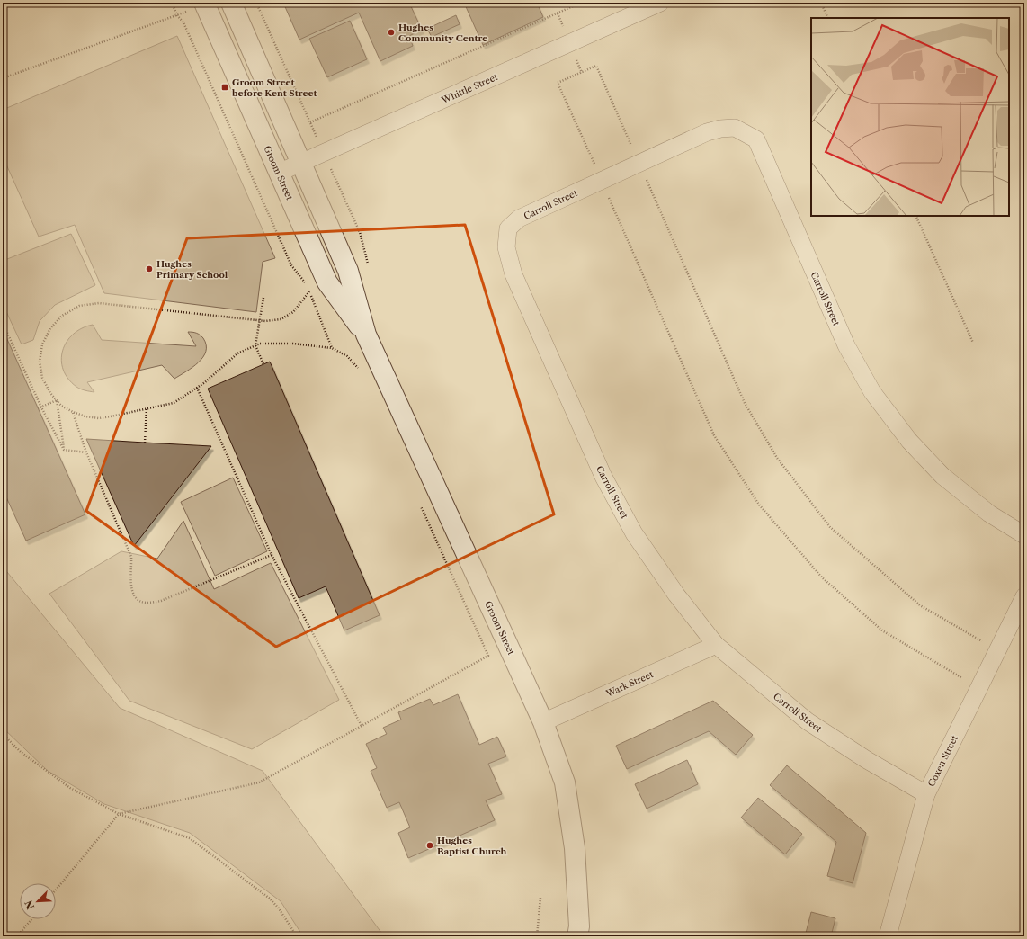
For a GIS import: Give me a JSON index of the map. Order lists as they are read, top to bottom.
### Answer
{
  "streets": {
    "street": [
      "Whittle Street",
      "Groom Street",
      "Carroll Street",
      "Wark Street",
      "Coxen Street"
    ]
  },
  "crossings": [
    ["Whittle Street", "Groom Street"],
    ["Groom Street", "Wark Street"],
    ["Carroll Street", "Wark Street"],
    ["Carroll Street", "Coxen Street"]
  ],
  "places": {
    "other": ["Hughes Community Centre", "Hughes Primary School", "Hughes Baptist Church"],
    "transit": ["Groom Street before Kent Street"]
  },
  "north": "bottom left"
}
